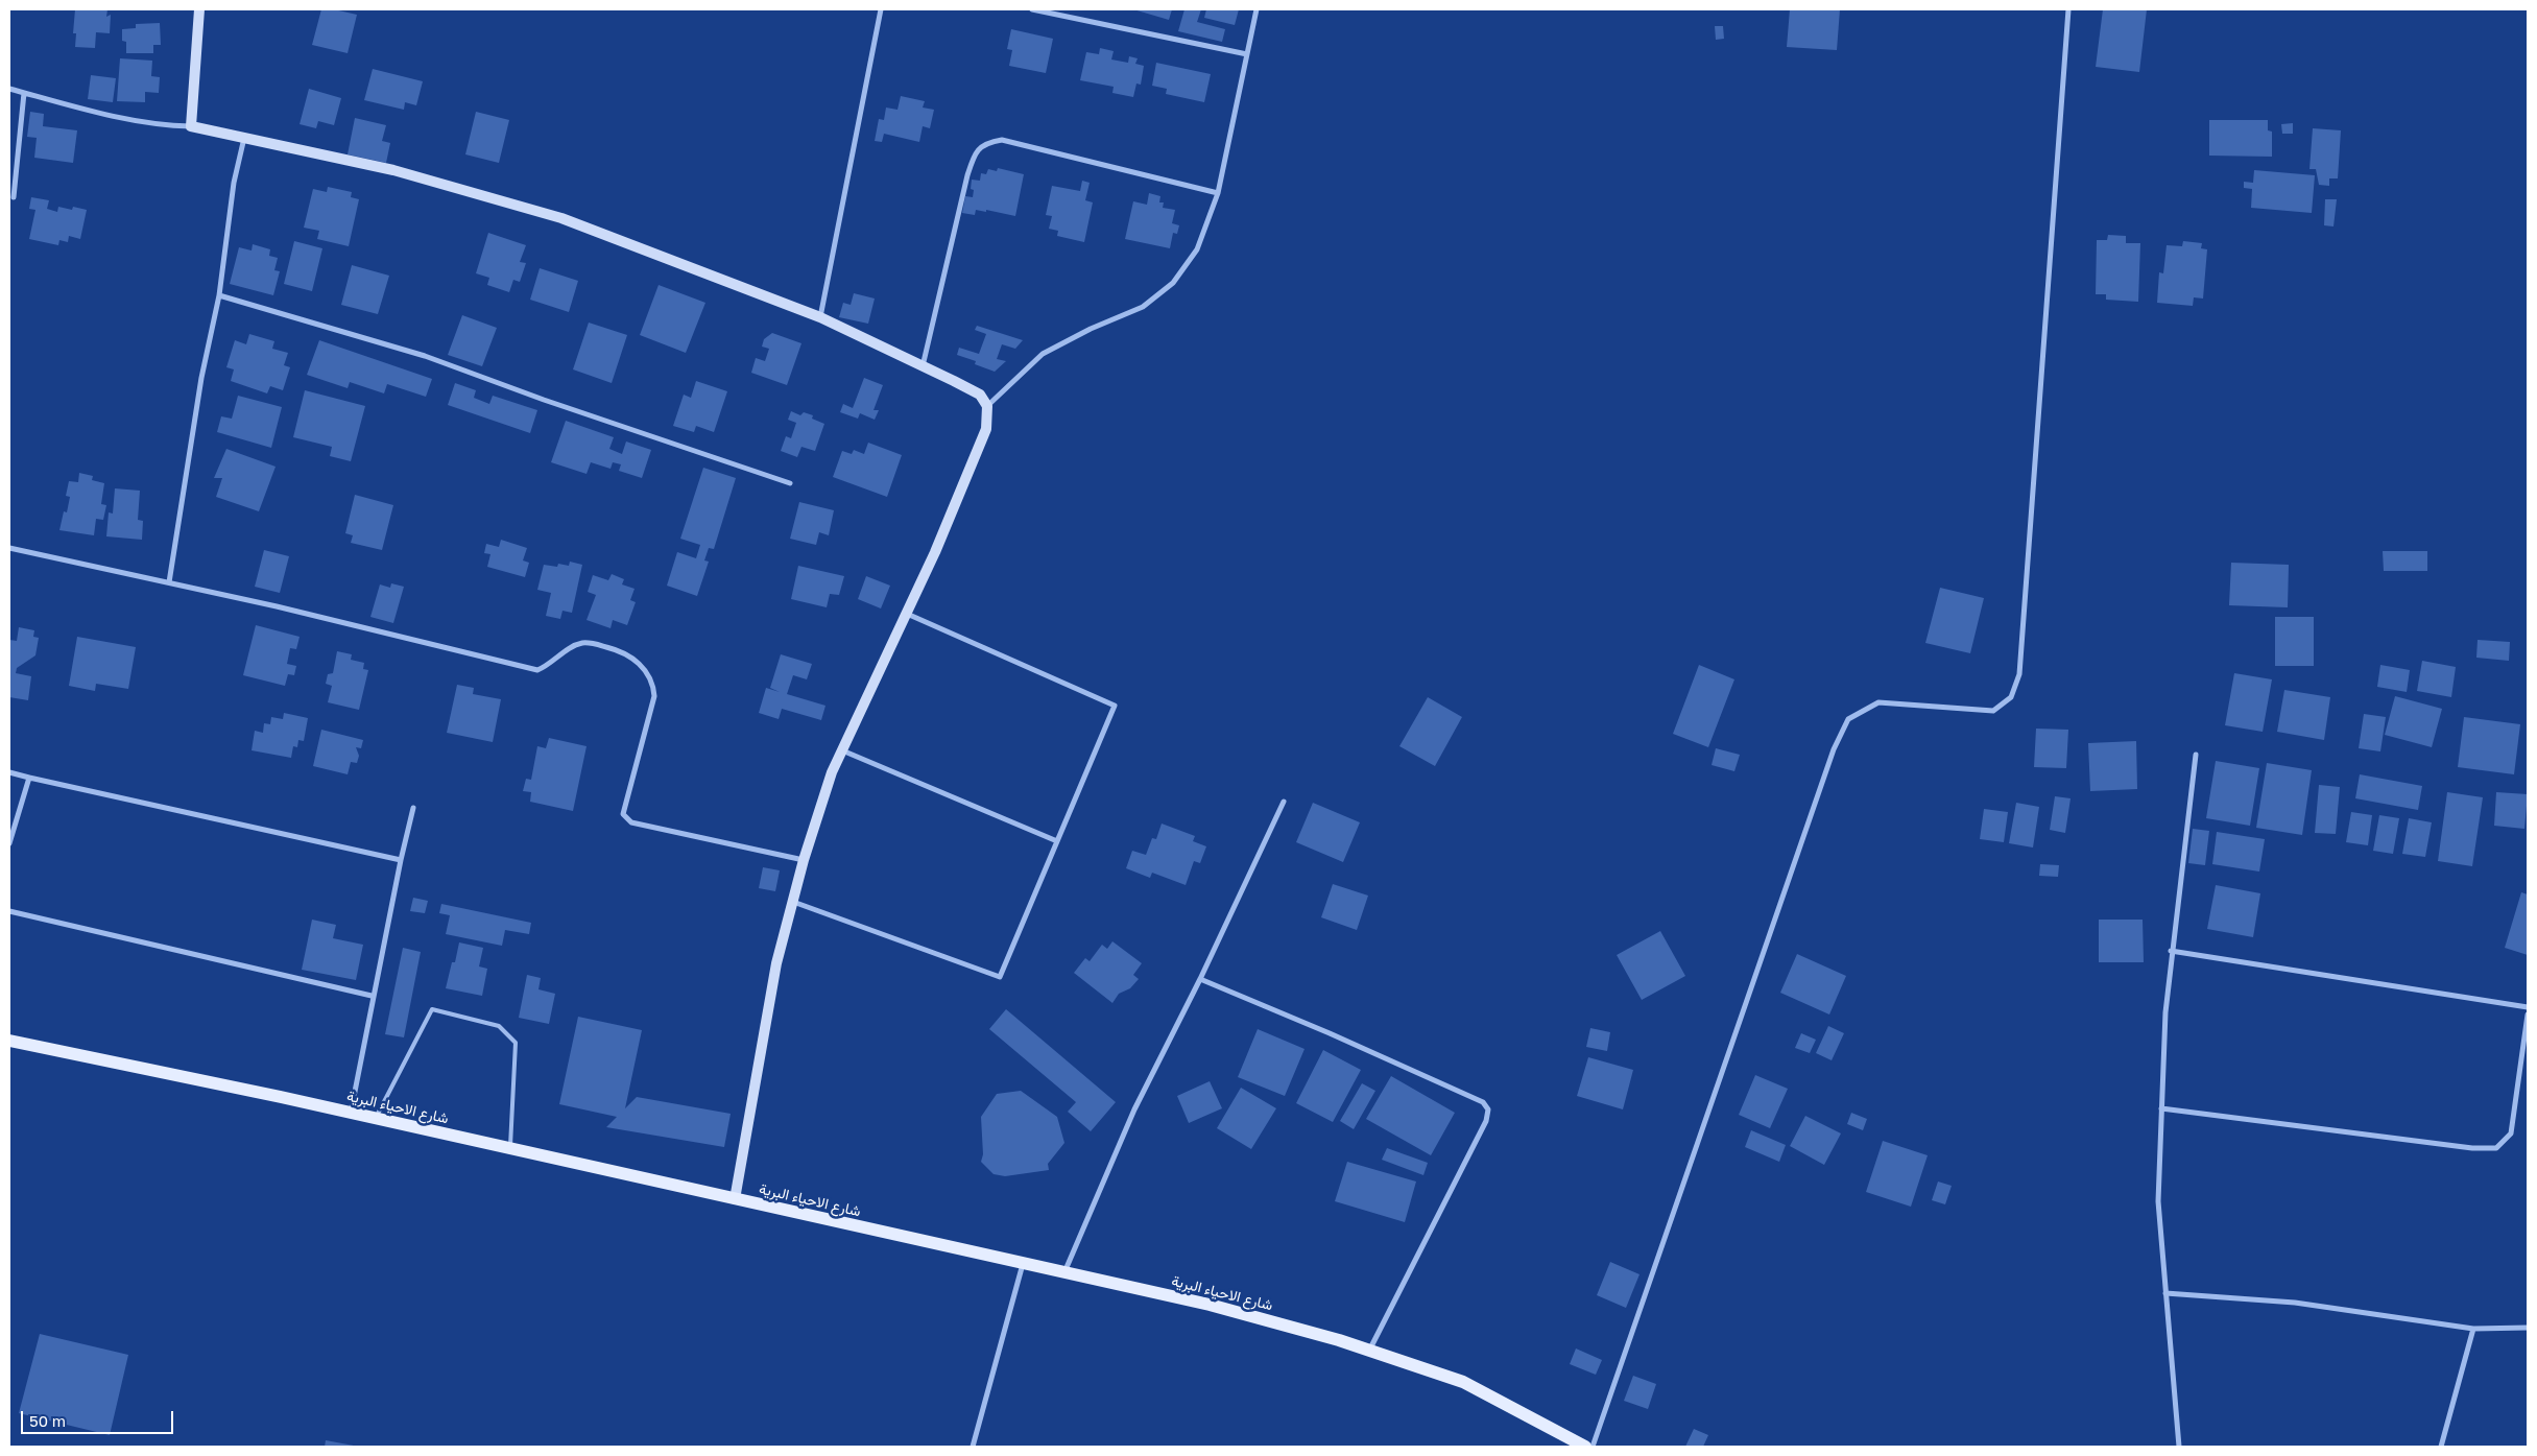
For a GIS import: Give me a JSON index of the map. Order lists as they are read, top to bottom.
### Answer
{
  "streets": {
    "main road": ["شارع الاحياء البرية"]
  },
  "scale_bar": "50 m"
}
